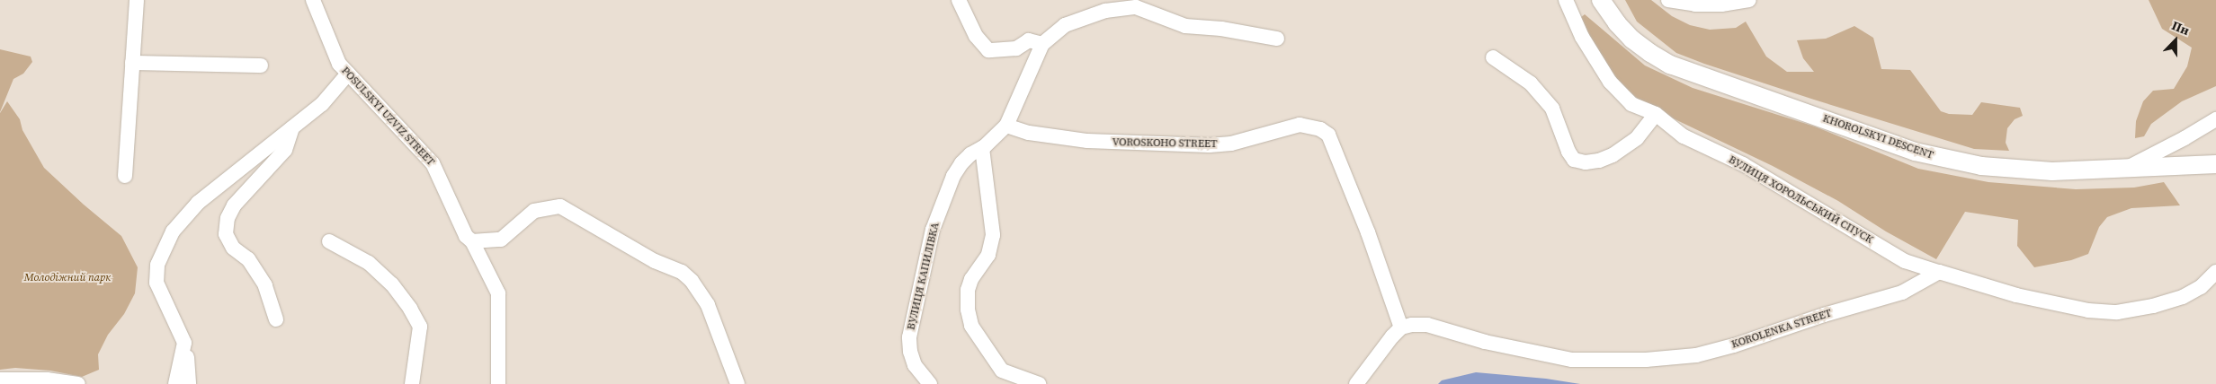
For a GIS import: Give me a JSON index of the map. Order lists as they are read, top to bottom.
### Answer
{
  "streets": {
    "main road": ["KHOROLSKYI DESCENT"],
    "street": [
      "POSULSKYI UZVIZ STREET",
      "VOROSKOHO STREET",
      "ВУЛИЦЯ ХОРОЛЬСЬКИЙ СПУСК",
      "ВУЛИЦЯ КАПИЛІВКА",
      "KOROLENKA STREET"
    ]
  },
  "crossings": [
    ["VOROSKOHO STREET", "ВУЛИЦЯ КАПИЛІВКА"],
    ["VOROSKOHO STREET", "KOROLENKA STREET"],
    ["ВУЛИЦЯ ХОРОЛЬСЬКИЙ СПУСК", "KOROLENKA STREET"]
  ],
  "parks": ["Молодіжний парк"],
  "north": "top"
}
